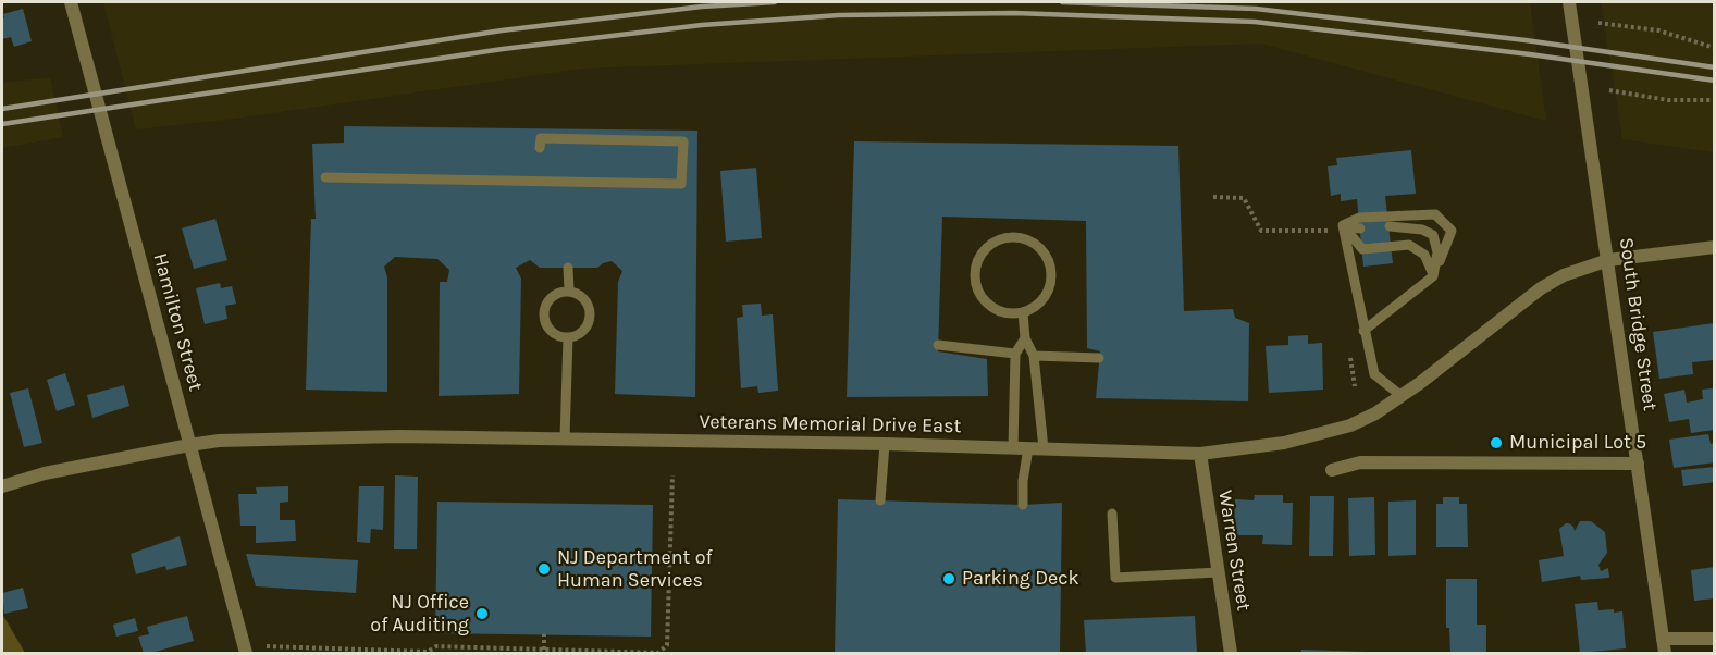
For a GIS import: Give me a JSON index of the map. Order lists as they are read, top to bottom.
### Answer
{
  "streets": {
    "street": [
      "Hamilton Street",
      "South Bridge Street",
      "Veterans Memorial Drive East",
      "Warren Street"
    ]
  },
  "crossings": [
    ["Hamilton Street", "Veterans Memorial Drive East"],
    ["South Bridge Street", "Veterans Memorial Drive East"],
    ["Veterans Memorial Drive East", "Warren Street"]
  ],
  "places": [
    "Municipal Lot 5",
    "NJ Department of Human Services",
    "Parking Deck",
    "NJ Office of Auditing"
  ]
}
